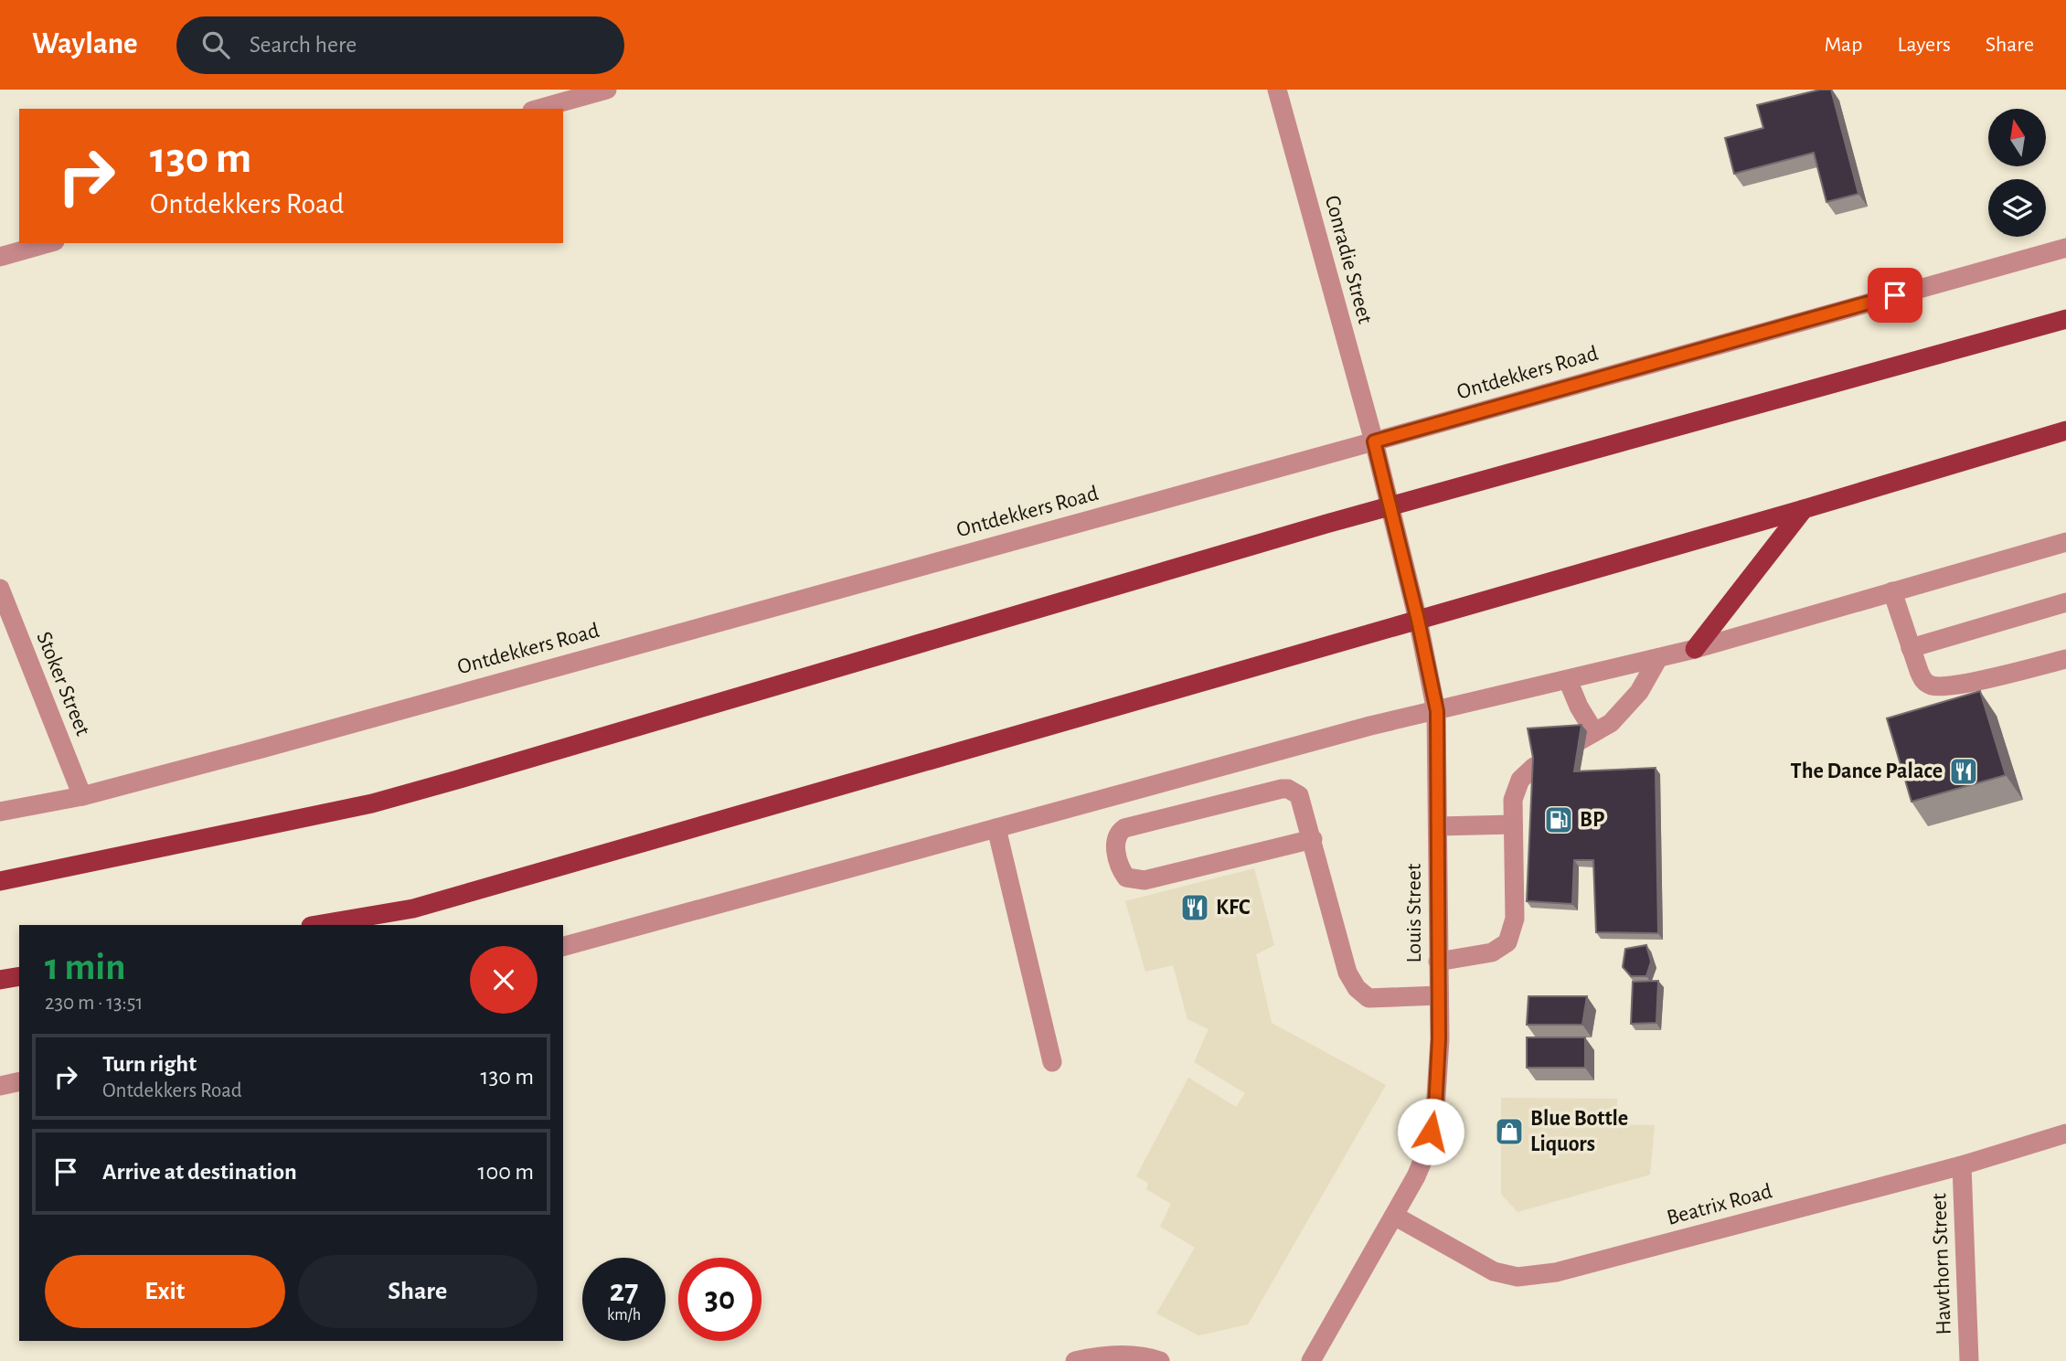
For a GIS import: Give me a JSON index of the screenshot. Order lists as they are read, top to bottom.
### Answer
{
  "streets": {
    "street": [
      "Conradie Street",
      "Ontdekkers Road",
      "Stoker Street",
      "Louis Street",
      "Beatrix Road",
      "Hawthorn Street"
    ]
  },
  "crossings": [
    ["Conradie Street", "Ontdekkers Road"],
    ["Conradie Street", "Louis Street"],
    ["Ontdekkers Road", "Stoker Street"],
    ["Ontdekkers Road", "Louis Street"],
    ["Louis Street", "Beatrix Road"],
    ["Beatrix Road", "Hawthorn Street"]
  ],
  "places": {
    "restaurant": ["The Dance Palace", "KFC"],
    "fuel station": ["BP"],
    "shop": ["Blue Bottle Liquors"]
  },
  "north": "top",
  "page": {
    "header": "Waylane",
    "search": "Search here",
    "nav": ["Map", "Layers", "Share"],
    "turn": ["130 m", "Ontdekkers Road"],
    "heading": ["1 min", "230 m · 13:51"],
    "list": [
      {
        "name": "Turn right",
        "note": "Ontdekkers Road",
        "value": "130 m"
      },
      {
        "name": "Arrive at destination",
        "value": "100 m"
      }
    ],
    "buttons": ["Exit", "Share"],
    "speed": "27 km/h",
    "limit": "30"
  }
}
